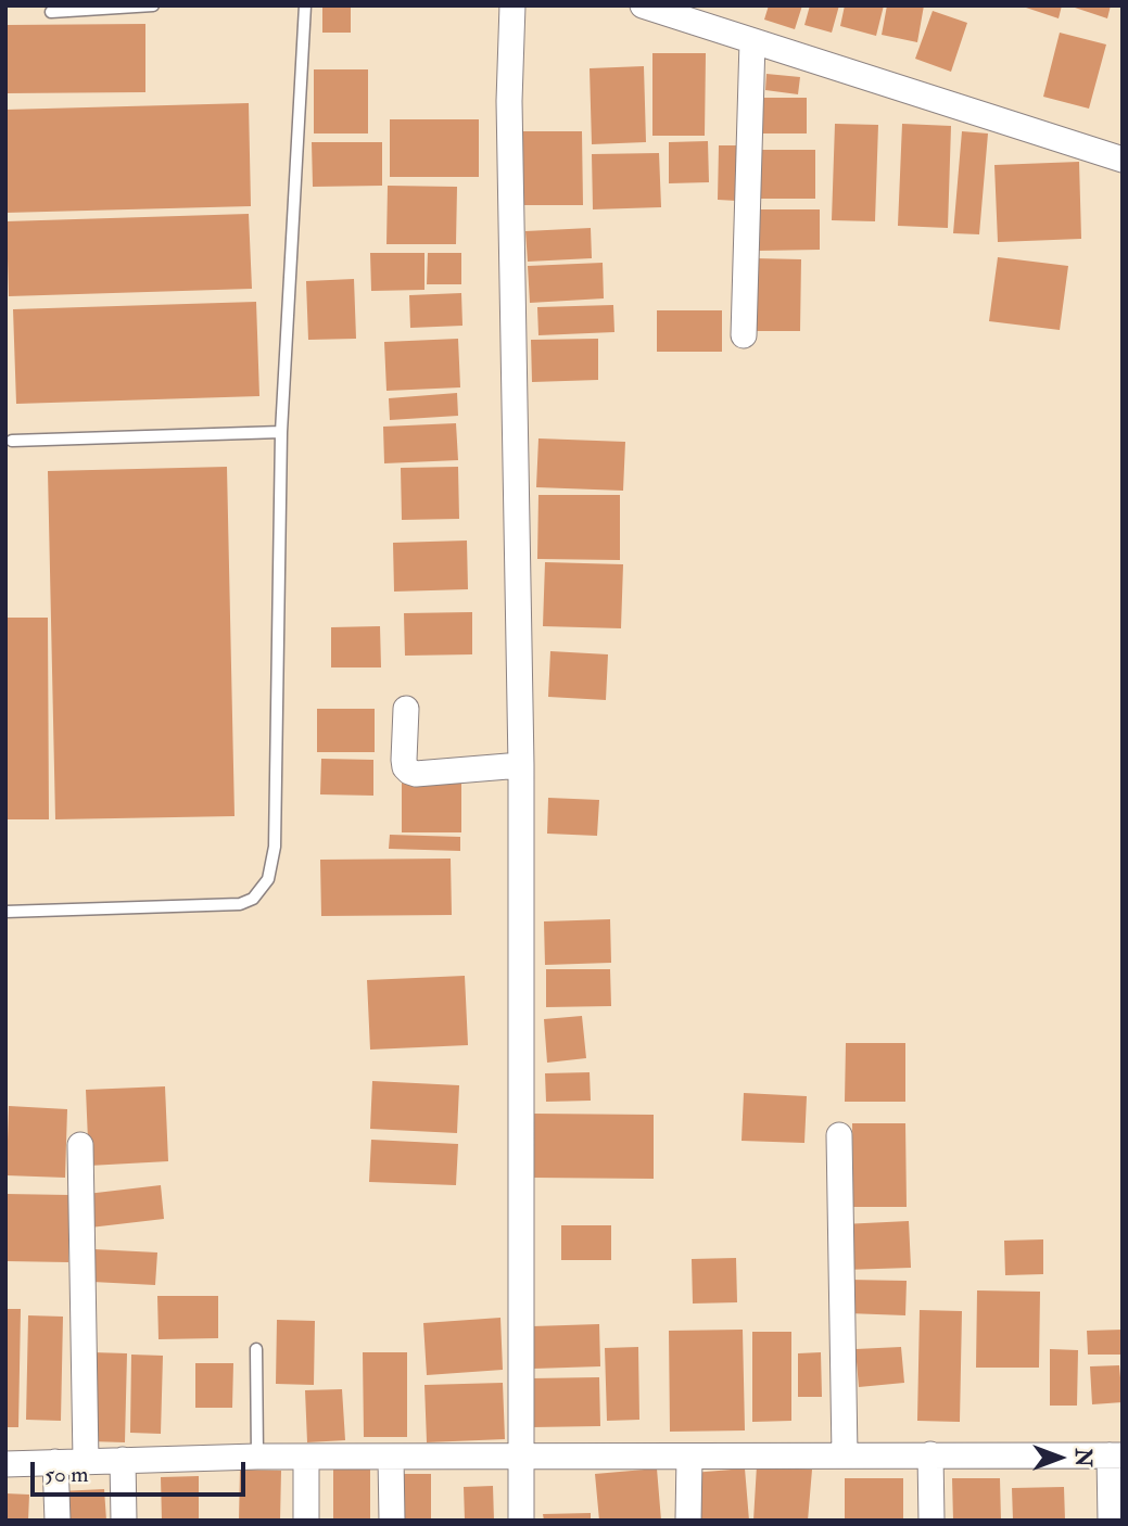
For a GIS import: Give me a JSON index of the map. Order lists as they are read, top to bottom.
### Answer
{
  "scale_bar": "50 m",
  "north": "right"
}
